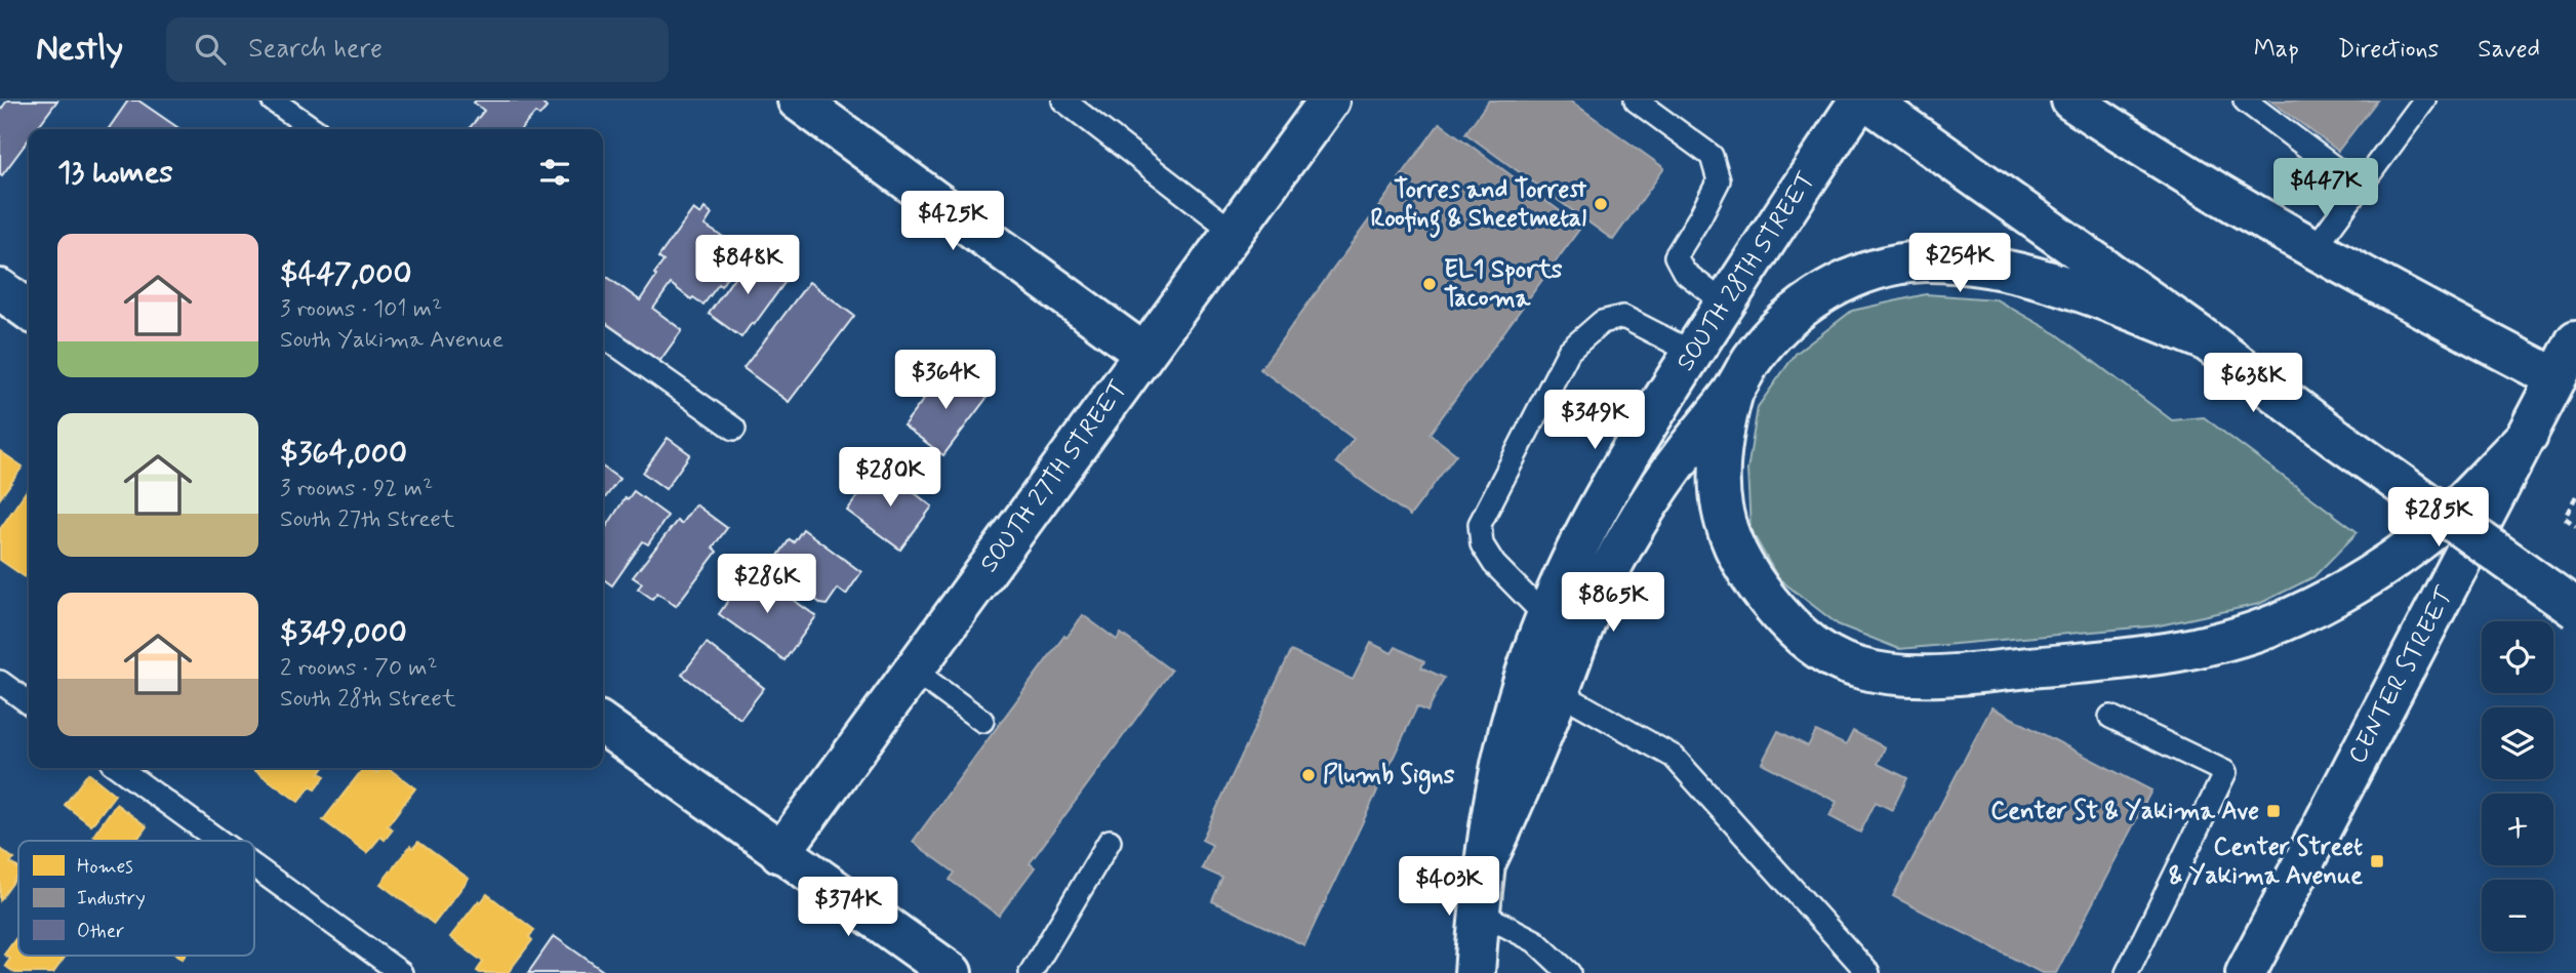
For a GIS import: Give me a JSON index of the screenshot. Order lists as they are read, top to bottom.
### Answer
{
  "streets": {
    "main road": ["SOUTH 28TH STREET", "SOUTH 27TH STREET", "CENTER STREET"]
  },
  "places": {
    "other": ["Torres and Torrest Roofing & Sheetmetal", "EL1 Sports Tacoma", "Plumb Signs"],
    "transit": ["Center St & Yakima Ave", "Center Street & Yakima Avenue"]
  },
  "legend": ["Homes", "Industry", "Other"],
  "page": {
    "header": "Nestly",
    "search": "Search here",
    "nav": ["Map", "Directions", "Saved"],
    "heading": "13 homes",
    "price": [
      "$447K",
      "$425K",
      "$254K",
      "$848K",
      "$364K",
      "$638K",
      "$349K",
      "$280K",
      "$285K",
      "$286K",
      "$865K",
      "$403K",
      "$374K"
    ],
    "list": [
      {
        "name": "$447,000",
        "note": "3 rooms · 101 m² · South Yakima Avenue"
      },
      {
        "name": "$364,000",
        "note": "3 rooms · 92 m² · South 27th Street"
      },
      {
        "name": "$349,000",
        "note": "2 rooms · 70 m² · South 28th Street"
      }
    ],
    "map_buttons": ["+", "−"]
  }
}
